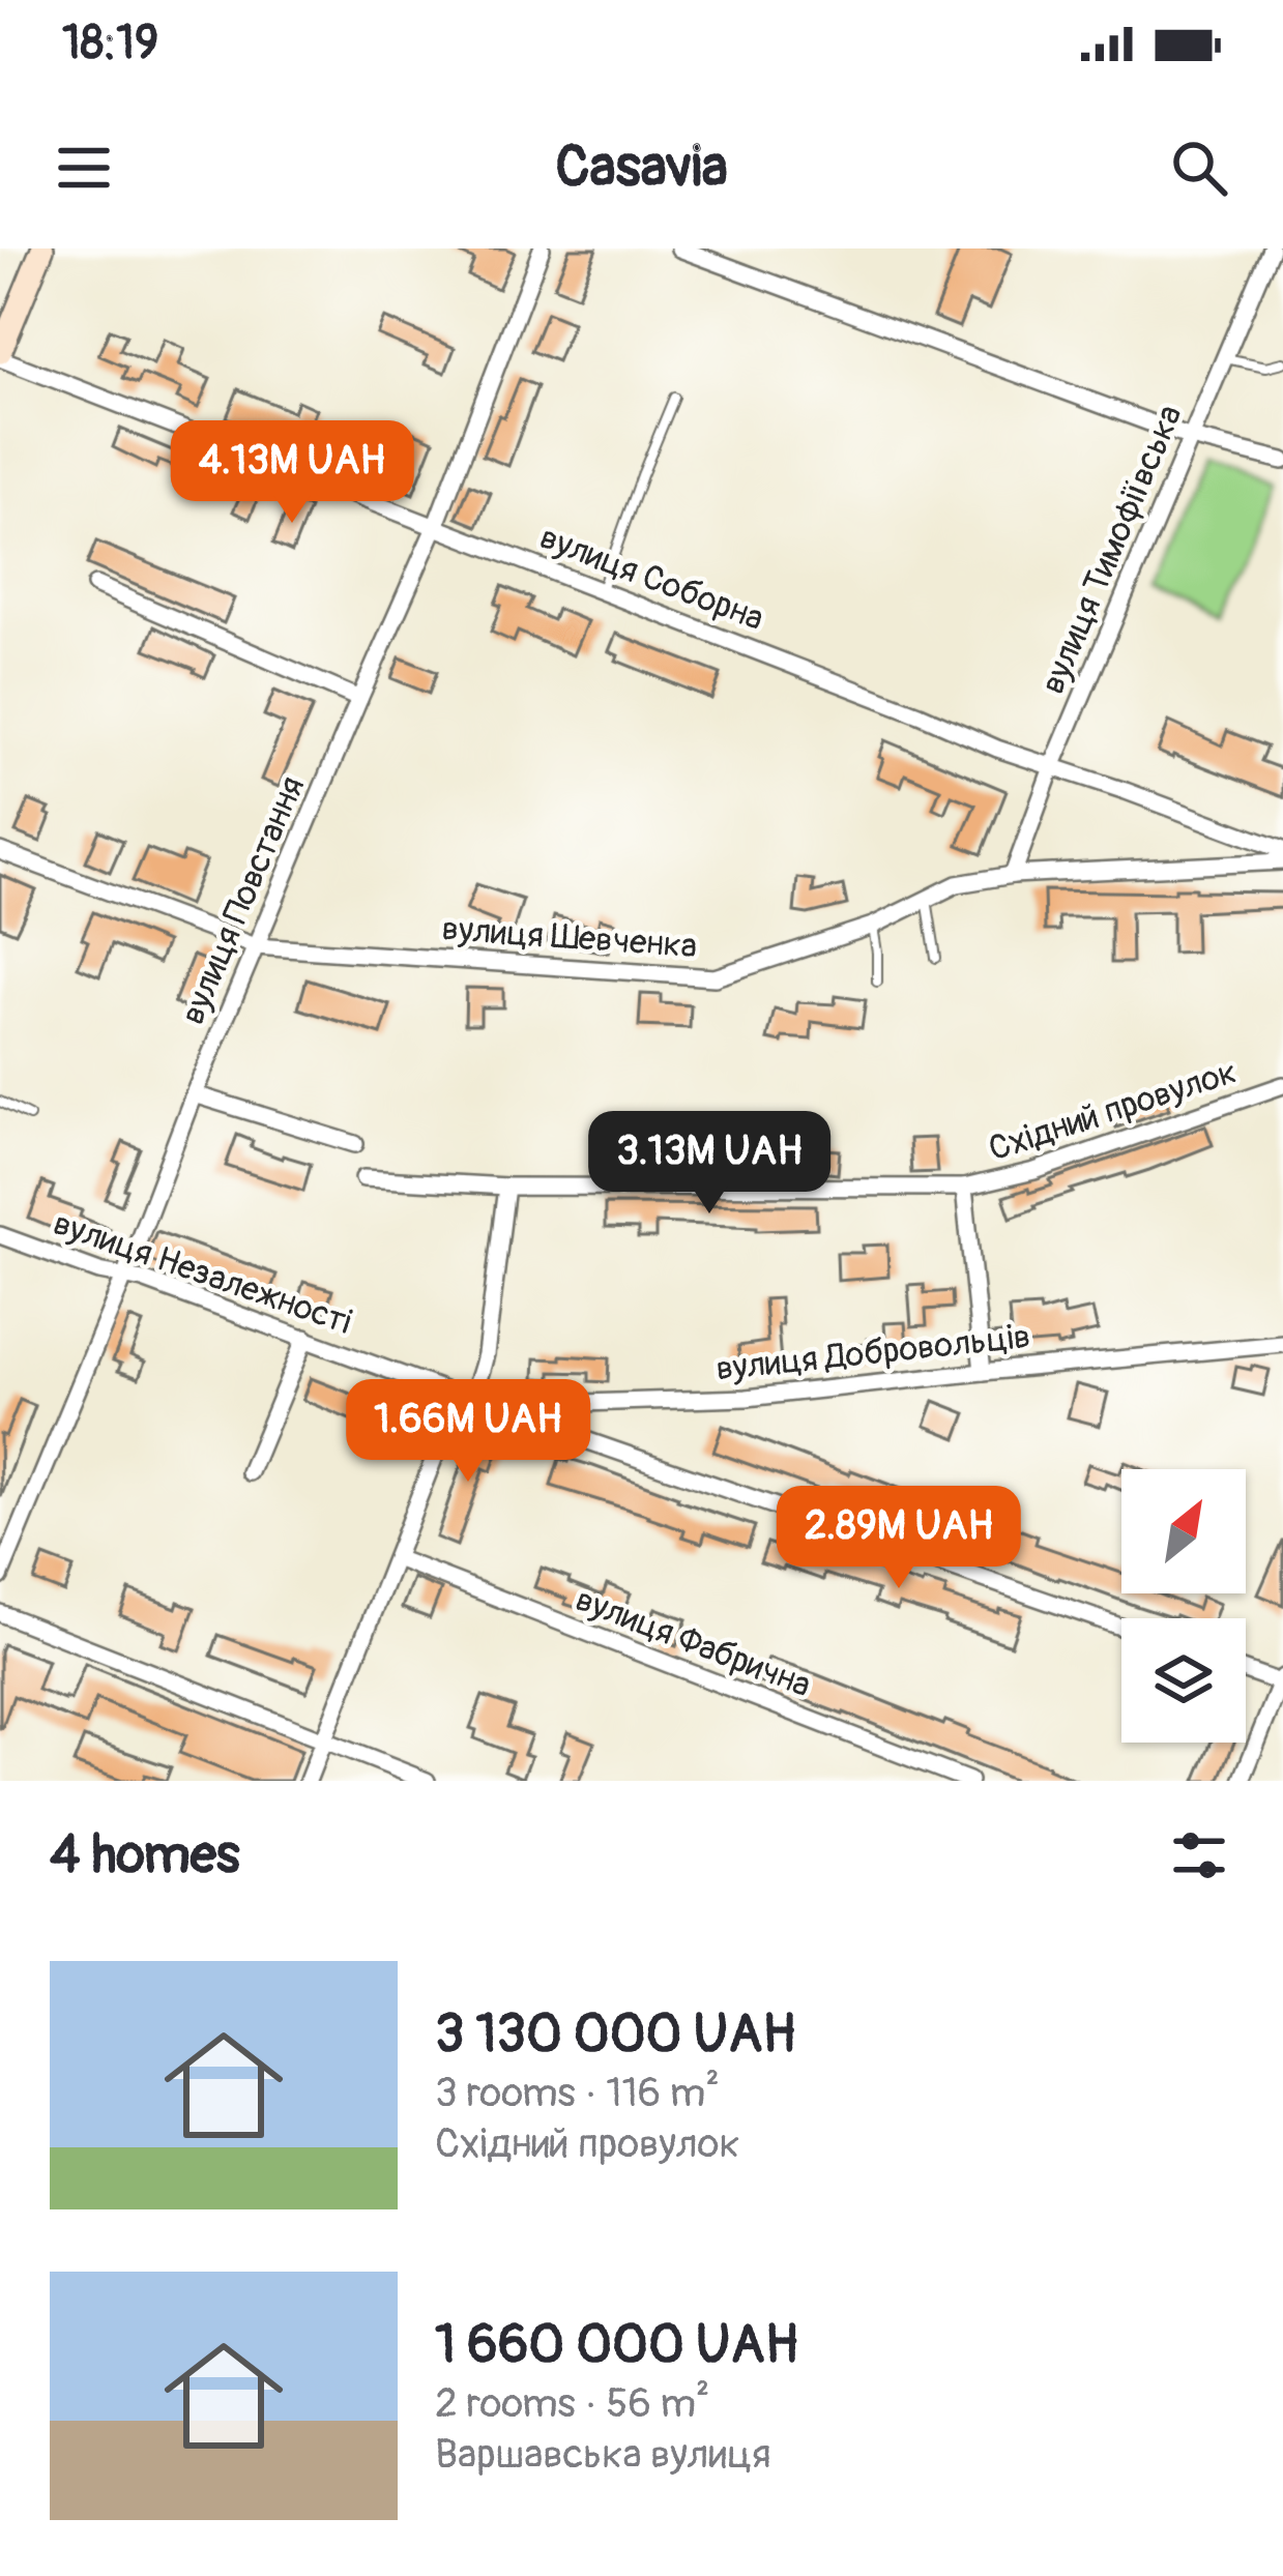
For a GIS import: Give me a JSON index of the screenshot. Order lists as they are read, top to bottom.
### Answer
{
  "streets": {
    "street": [
      "вулиця Тимофіївська",
      "вулиця Соборна",
      "вулиця Повстання",
      "вулиця Шевченка",
      "Східний провулок",
      "вулиця Незалежності",
      "вулиця Добровольців",
      "вулиця Фабрична"
    ]
  },
  "crossings": [
    ["вулиця Тимофіївська", "вулиця Соборна"],
    ["вулиця Тимофіївська", "вулиця Шевченка"],
    ["вулиця Соборна", "вулиця Повстання"],
    ["вулиця Повстання", "вулиця Шевченка"],
    ["вулиця Повстання", "вулиця Незалежності"],
    ["вулиця Незалежності", "вулиця Добровольців"]
  ],
  "north": "top right",
  "page": {
    "status": "18:19",
    "header": "Casavia",
    "price": [
      "4.13M UAH",
      "3.13M UAH",
      "1.66M UAH",
      "2.89M UAH"
    ],
    "heading": "4 homes",
    "list": [
      {
        "name": "3 130 000 UAH",
        "note": "3 rooms · 116 m² · Східний провулок"
      },
      {
        "name": "1 660 000 UAH",
        "note": "2 rooms · 56 m² · Варшавська вулиця"
      }
    ]
  }
}
